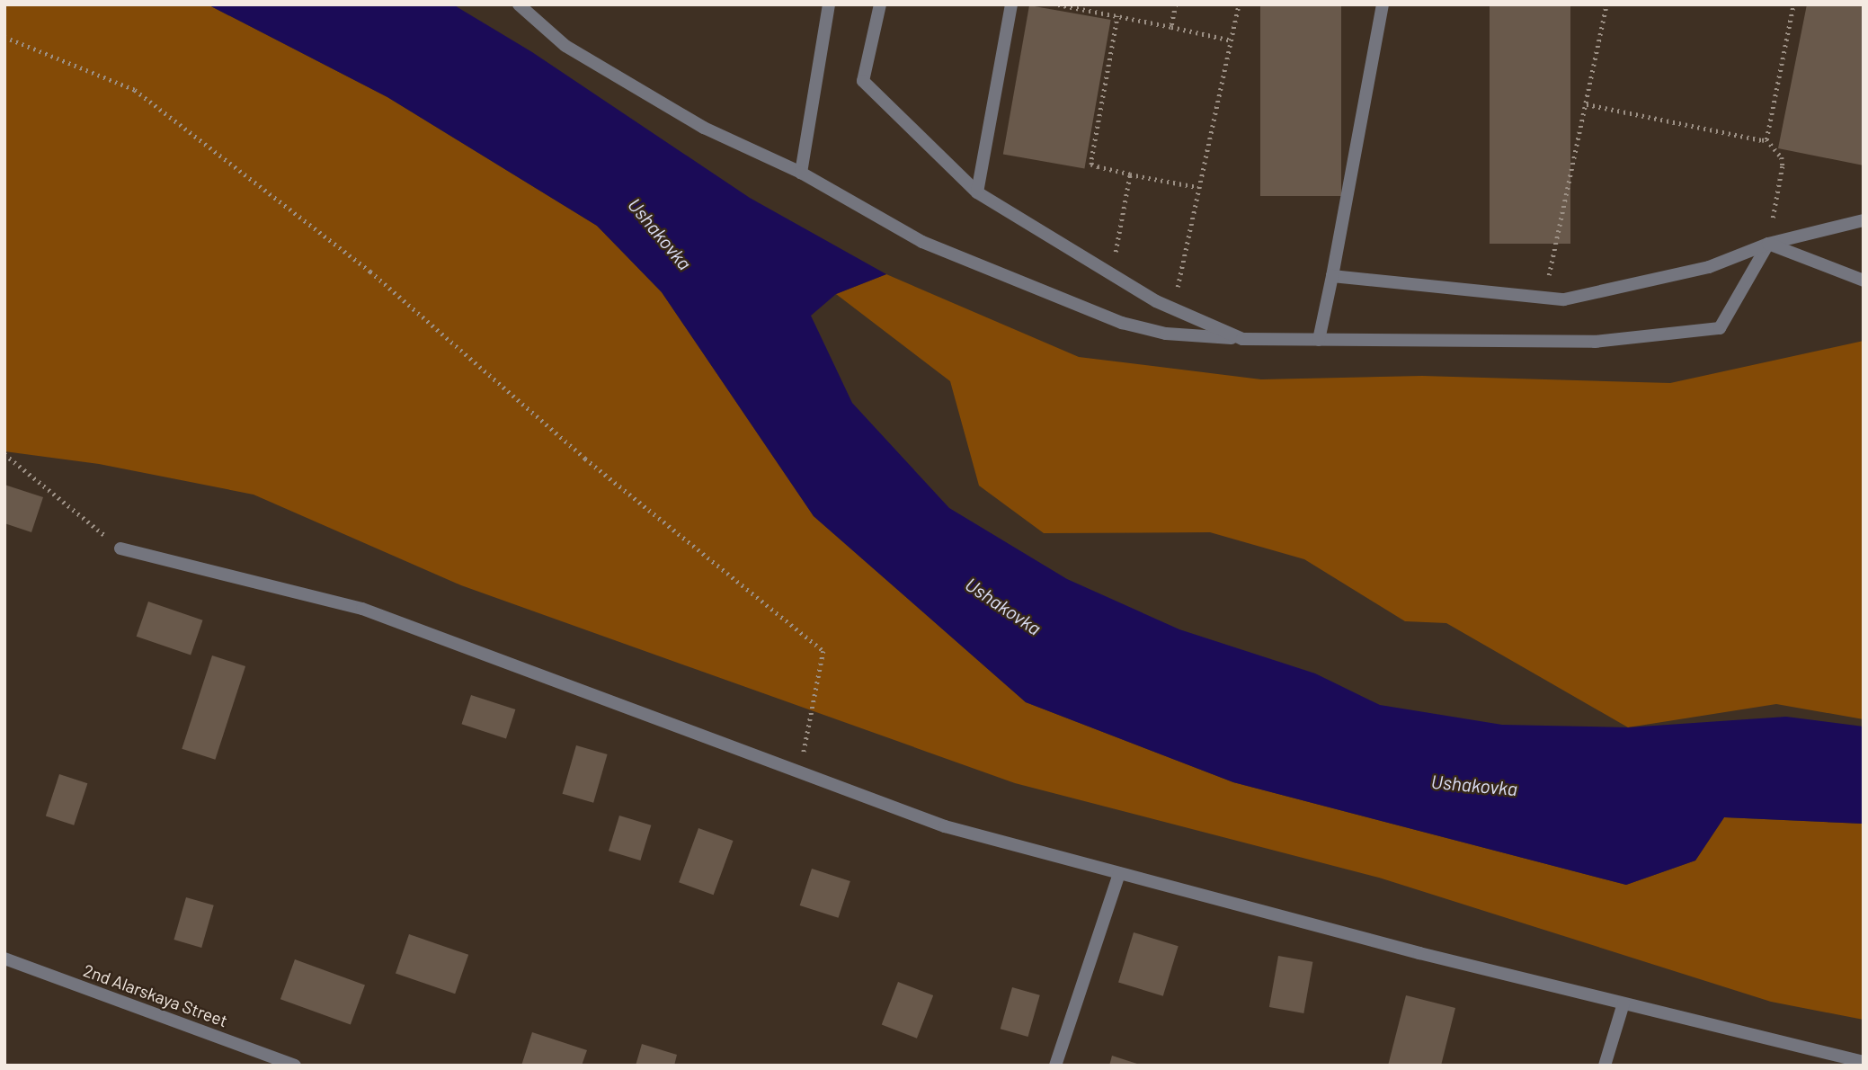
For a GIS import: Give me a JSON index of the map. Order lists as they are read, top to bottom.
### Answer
{
  "streets": {
    "street": ["2nd Alarskaya Street"]
  },
  "water": ["Ushakovka"]
}
